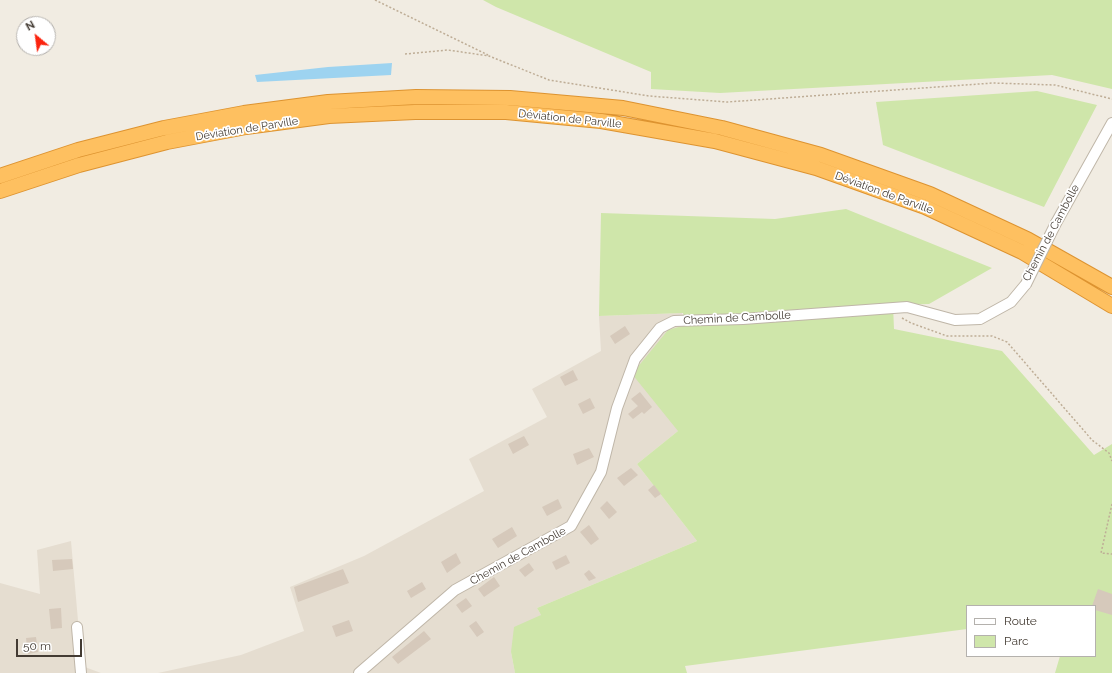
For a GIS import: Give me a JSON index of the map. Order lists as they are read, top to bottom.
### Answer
{
  "streets": {
    "highway": ["Déviation de Parville"],
    "street": ["Chemin de Cambolle"]
  },
  "legend": ["Route", "Parc"],
  "scale_bar": "50 m",
  "north": "top left"
}
